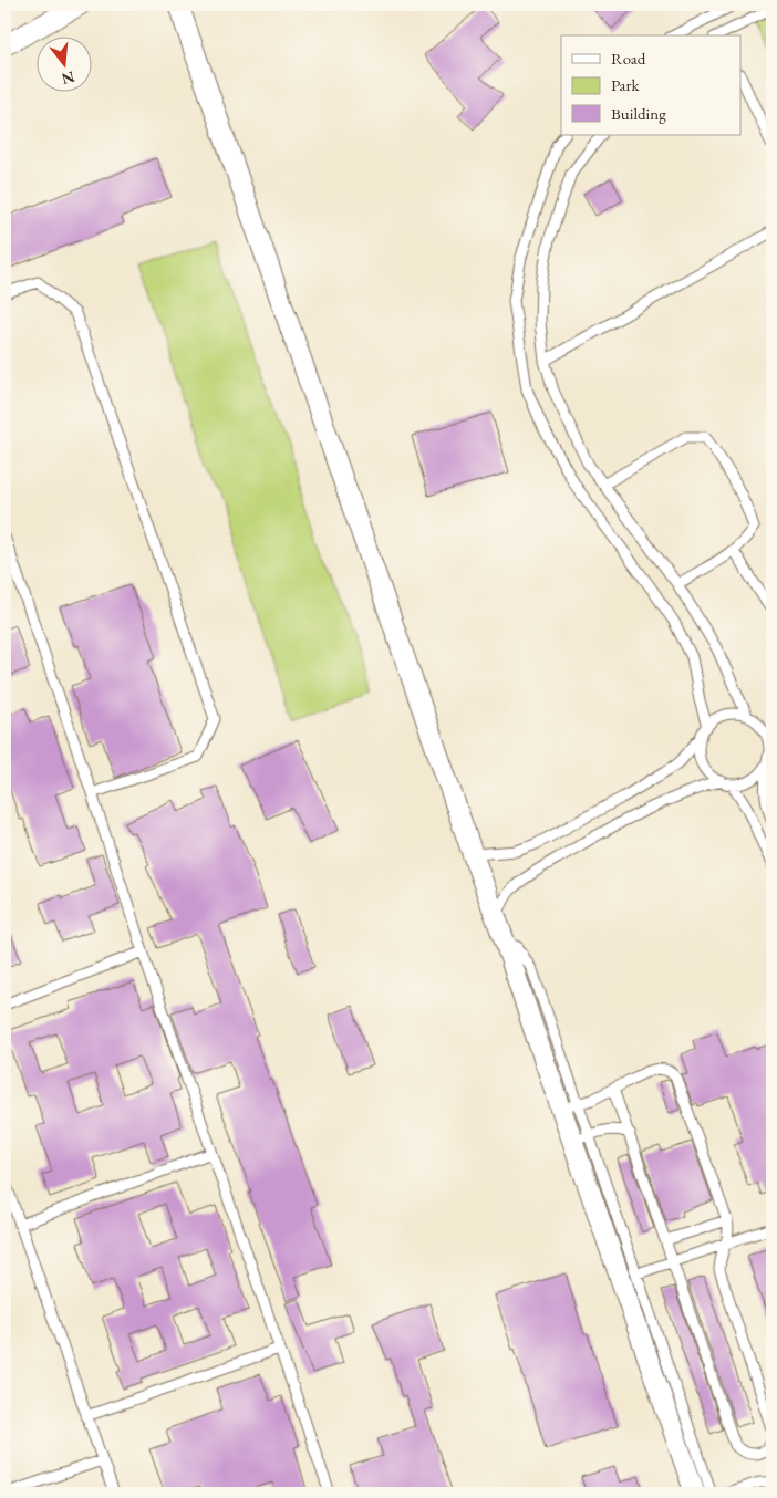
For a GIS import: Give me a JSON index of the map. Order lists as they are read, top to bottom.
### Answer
{
  "legend": ["Road", "Park", "Building"],
  "north": "bottom"
}
